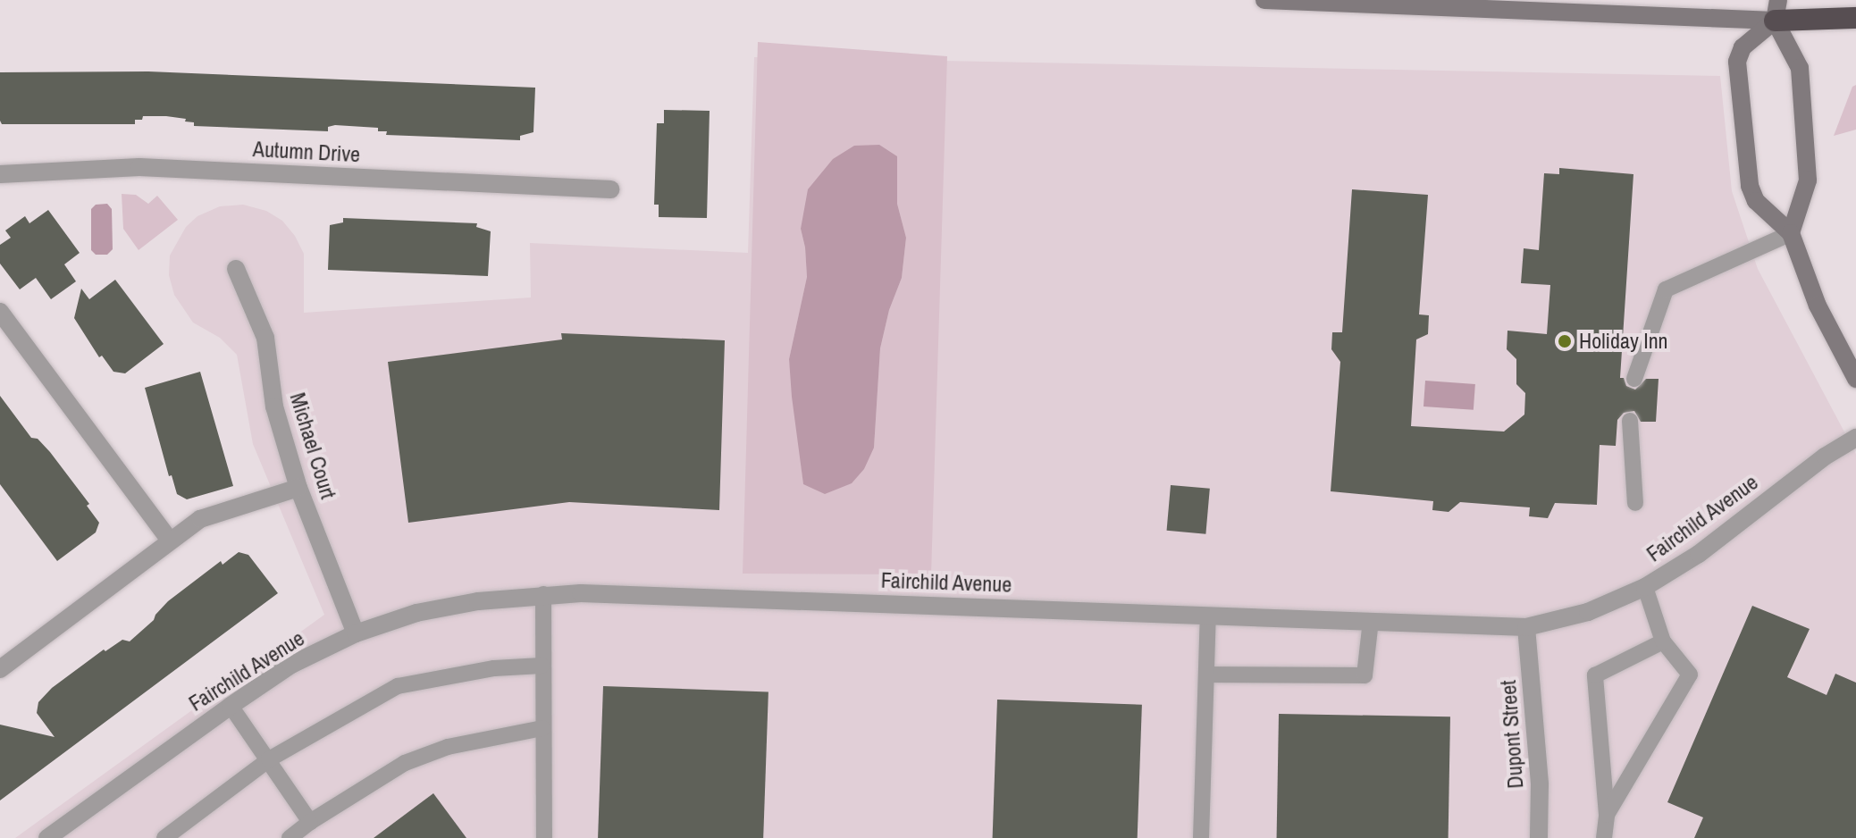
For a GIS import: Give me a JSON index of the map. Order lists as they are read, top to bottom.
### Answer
{
  "streets": {
    "street": [
      "Autumn Drive",
      "Michael Court",
      "Fairchild Avenue",
      "Dupont Street"
    ]
  },
  "crossings": [
    ["Michael Court", "Fairchild Avenue"],
    ["Fairchild Avenue", "Dupont Street"]
  ],
  "places": ["Holiday Inn"]
}
